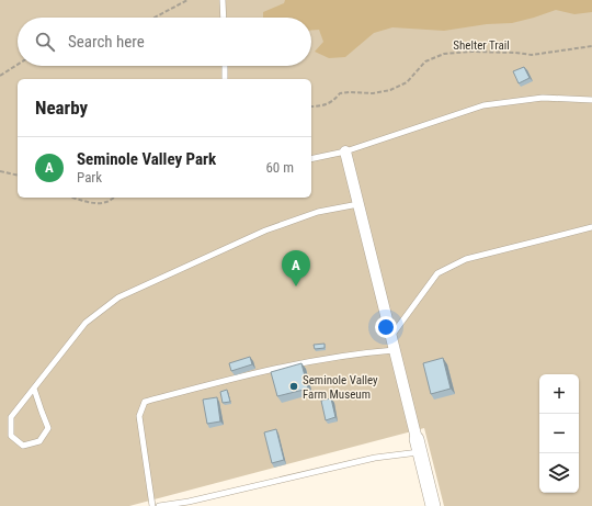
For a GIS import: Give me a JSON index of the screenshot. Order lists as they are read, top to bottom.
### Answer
{
  "streets": {
    "path": ["Shelter Trail"]
  },
  "places": ["Seminole Valley Farm Museum"],
  "page": {
    "search": "Search here",
    "heading": "Nearby",
    "list": [
      {
        "mark": "A",
        "name": "Seminole Valley Park",
        "note": "Park",
        "value": "60 m"
      }
    ],
    "pins": "A",
    "map_buttons": ["+", "−"]
  }
}
